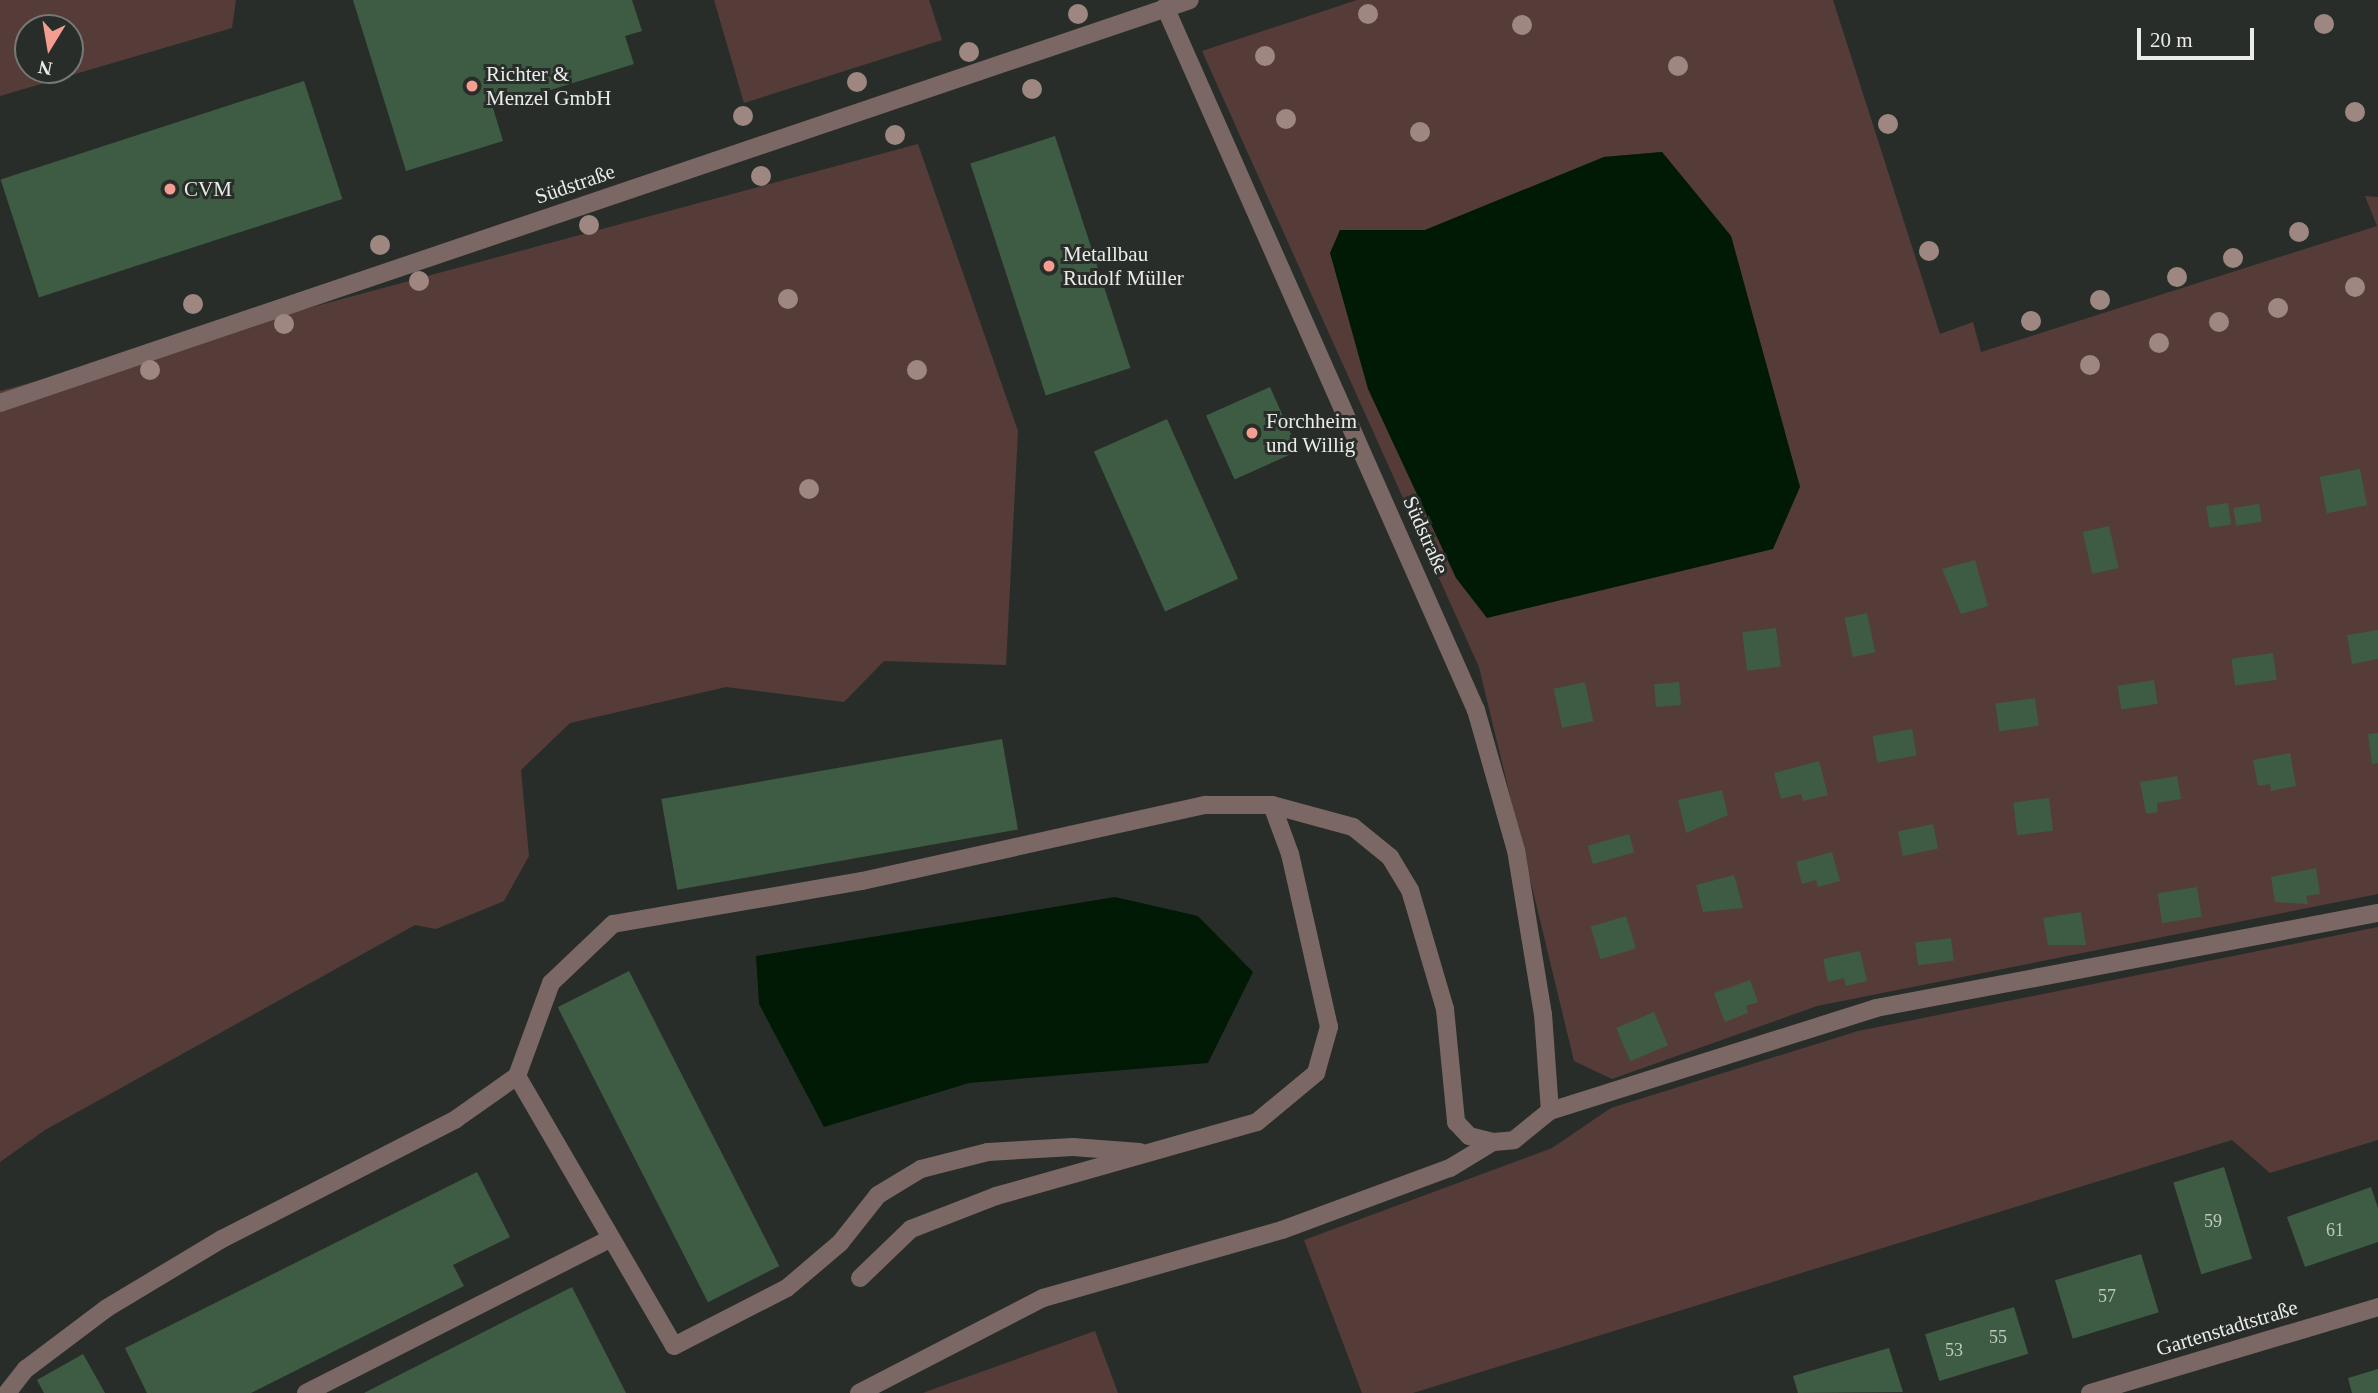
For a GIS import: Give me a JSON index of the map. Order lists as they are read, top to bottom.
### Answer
{
  "streets": {
    "street": ["Südstraße", "Gartenstadtstraße"]
  },
  "places": [
    "Richter & Menzel GmbH",
    "CVM",
    "Metallbau Rudolf Müller",
    "Forchheim und Willig"
  ],
  "house_numbers": [
    "59",
    "61",
    "57",
    "55",
    "53"
  ],
  "scale_bar": "20 m",
  "north": "bottom"
}
